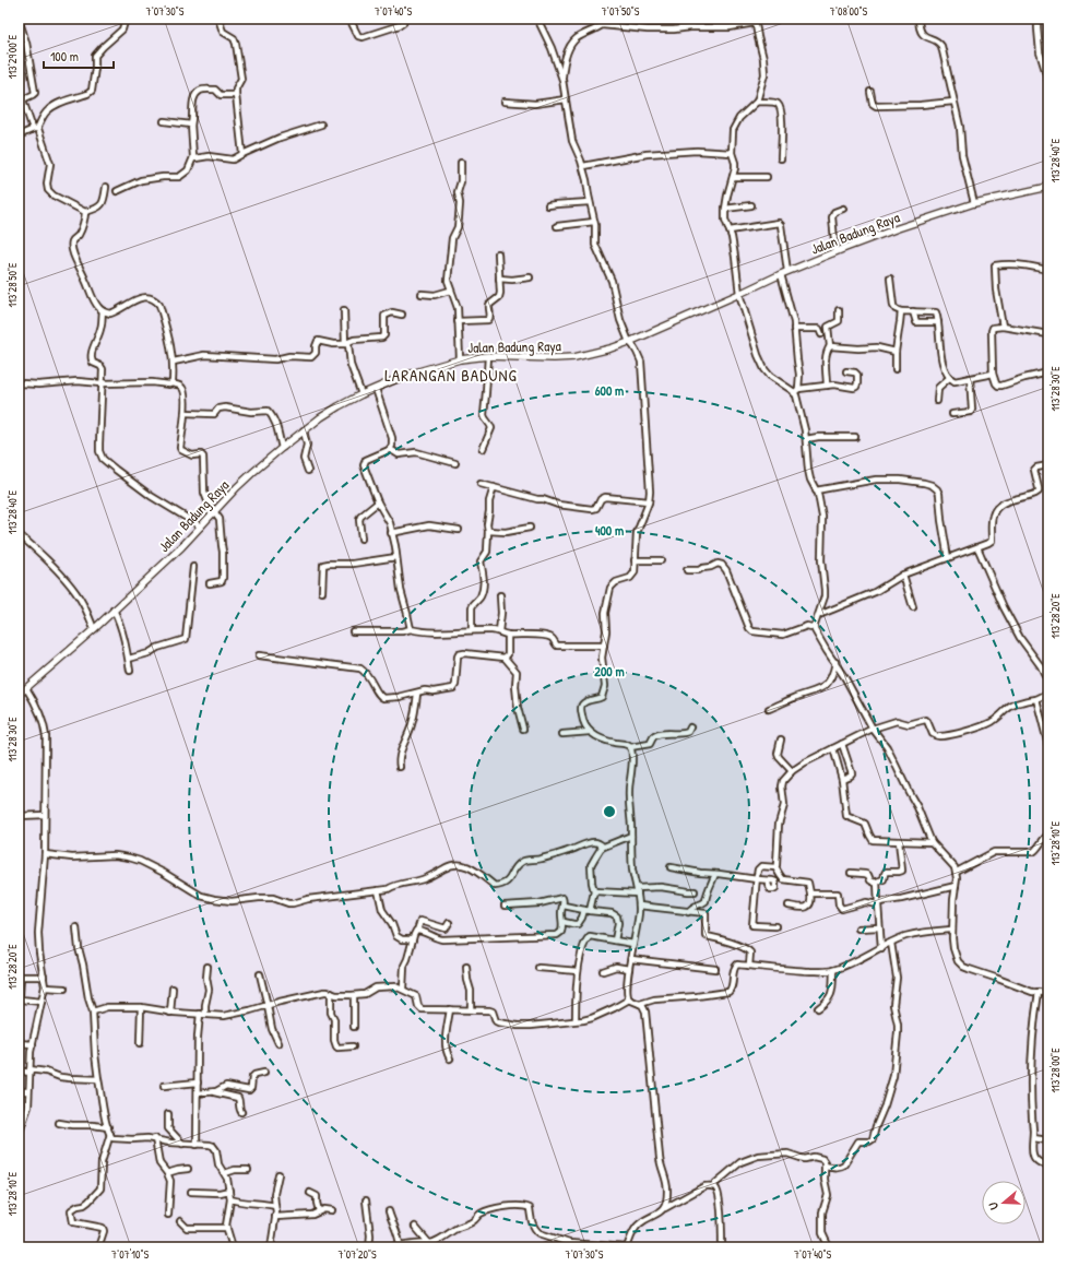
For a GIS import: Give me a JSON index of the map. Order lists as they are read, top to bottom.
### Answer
{
  "streets": {
    "main road": ["Jalan Badung Raya"]
  },
  "districts": ["LARANGAN BADUNG"],
  "scale_bar": "100 m",
  "north": "left",
  "coordinates": [
    "7°07'30\"S",
    "7°07'40\"S",
    "7°07'50\"S",
    "7°08'00\"S",
    "113°29'00\"E",
    "113°28'40\"E",
    "113°28'50\"E",
    "113°28'30\"E",
    "113°28'20\"E",
    "113°28'10\"E",
    "113°28'00\"E",
    "7°07'10\"S",
    "7°07'20\"S"
  ],
  "rings": ["600 m", "400 m", "200 m"]
}
